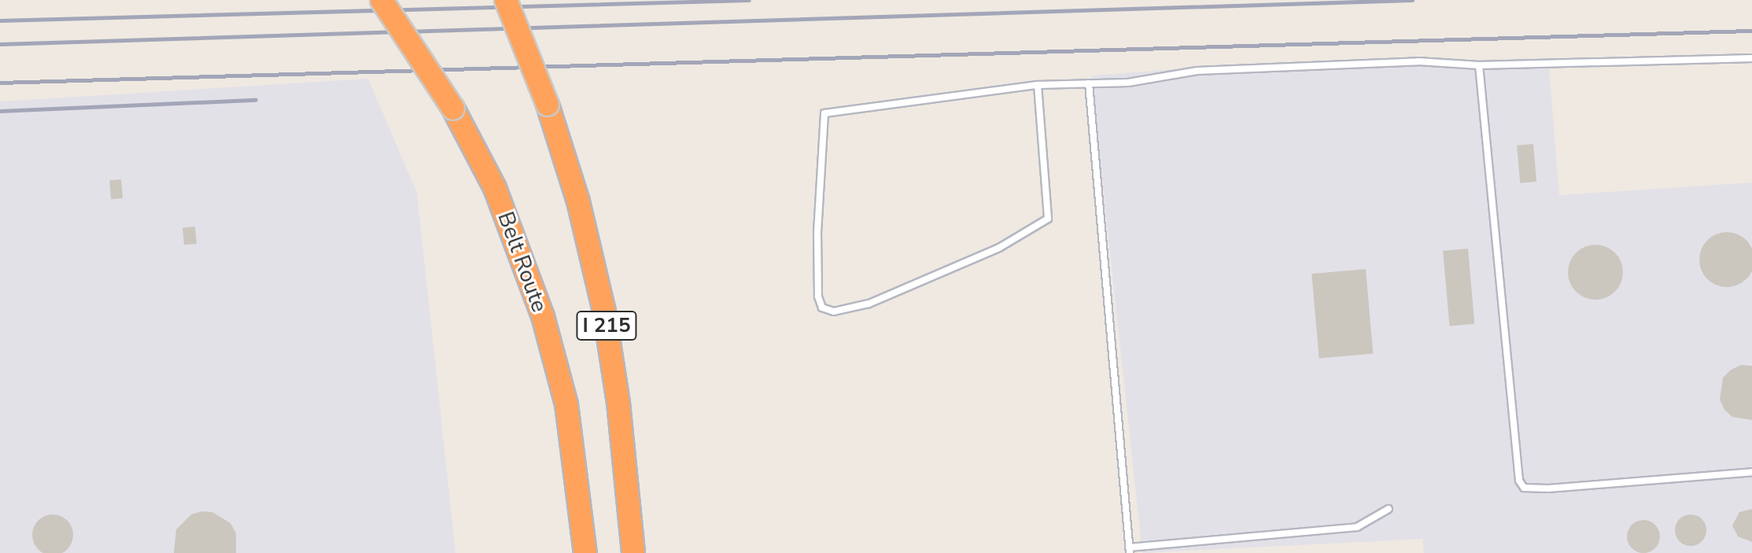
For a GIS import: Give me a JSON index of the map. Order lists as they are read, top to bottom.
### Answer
{
  "streets": {
    "highway": ["Belt Route", "I 215"]
  }
}
